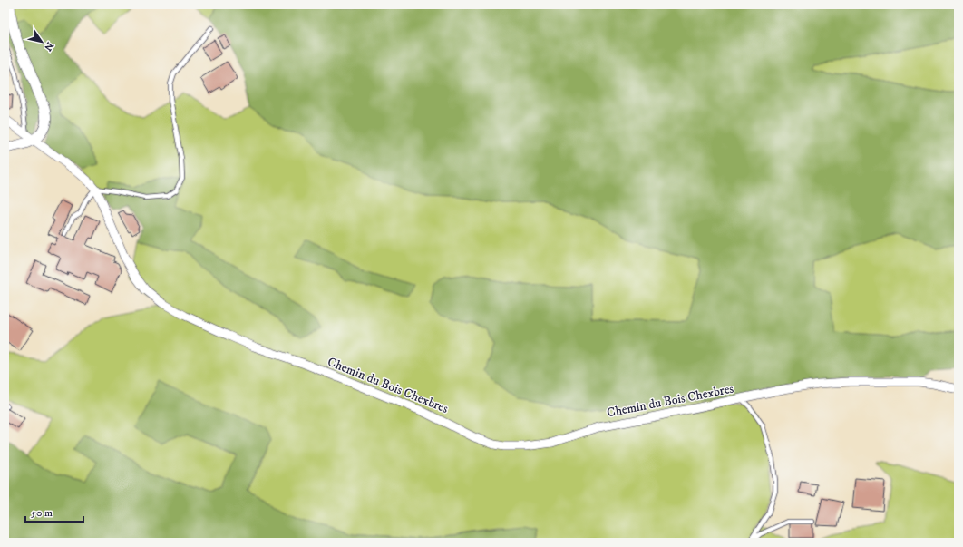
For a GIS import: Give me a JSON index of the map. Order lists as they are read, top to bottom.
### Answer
{
  "streets": {
    "street": ["Chemin du Bois Chexbres"]
  },
  "scale_bar": "50 m",
  "north": "bottom right"
}
